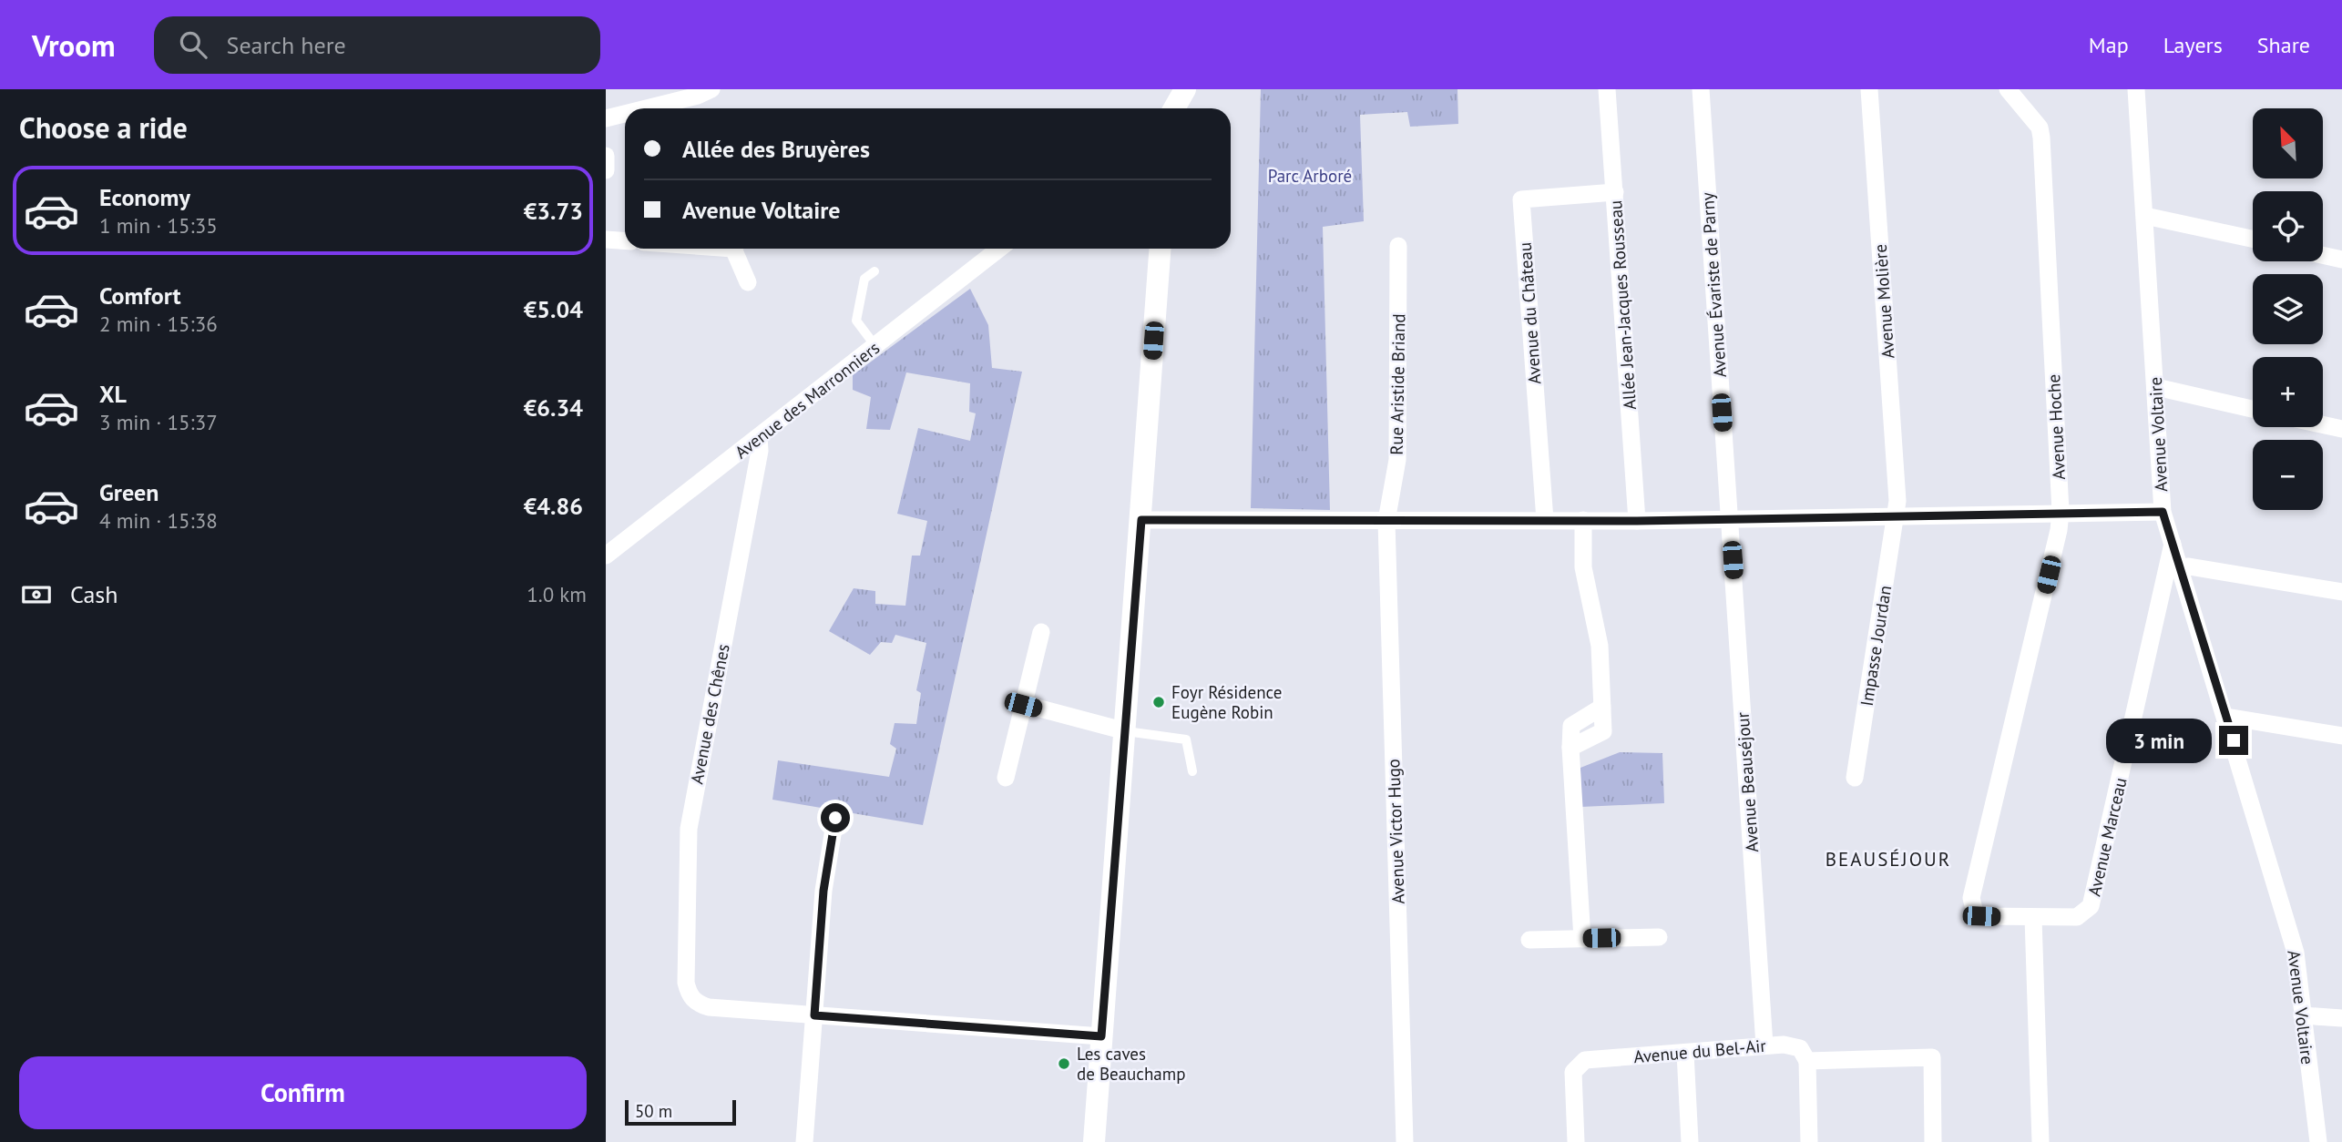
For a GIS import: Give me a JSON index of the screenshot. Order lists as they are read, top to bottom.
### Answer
{
  "streets": {
    "street": [
      "Avenue Évariste de Parny",
      "Avenue Molière",
      "Allée Jean-Jacques Rousseau",
      "Avenue du Château",
      "Rue Aristide Briand",
      "Avenue des Marronniers",
      "Avenue Hoche",
      "Avenue Voltaire",
      "Impasse Jourdan",
      "Avenue des Chênes",
      "Avenue Beauséjour",
      "Avenue Victor Hugo",
      "Avenue Marceau",
      "Avenue du Bel-Air"
    ]
  },
  "crossings": [
    ["Avenue Évariste de Parny", "Avenue Beauséjour"],
    ["Avenue Molière", "Impasse Jourdan"],
    ["Allée Jean-Jacques Rousseau", "Avenue du Château"],
    ["Rue Aristide Briand", "Avenue Victor Hugo"],
    ["Avenue des Marronniers", "Avenue des Chênes"],
    ["Avenue Hoche", "Avenue Marceau"],
    ["Avenue Voltaire", "Avenue Marceau"],
    ["Avenue Beauséjour", "Avenue du Bel-Air"]
  ],
  "districts": ["BEAUSÉJOUR"],
  "parks": ["Parc Arboré"],
  "places": ["Foyr Résidence Eugène Robin", "Les caves de Beauchamp"],
  "scale_bar": "50 m",
  "north": "top left",
  "page": {
    "header": "Vroom",
    "search": "Search here",
    "nav": ["Map", "Layers", "Share"],
    "heading": "Choose a ride",
    "map_buttons": ["+", "−"],
    "banner": ["Allée des Bruyères", "Avenue Voltaire"],
    "list": [
      {
        "name": "Economy",
        "note": "1 min · 15:35",
        "value": "€3.73"
      },
      {
        "name": "Comfort",
        "note": "2 min · 15:36",
        "value": "€5.04"
      },
      {
        "name": "XL",
        "note": "3 min · 15:37",
        "value": "€6.34"
      },
      {
        "name": "Green",
        "note": "4 min · 15:38",
        "value": "€4.86"
      }
    ],
    "pay": ["Cash", "1.0 km"],
    "bubble": "3 min",
    "buttons": "Confirm",
    "scale": "50 m"
  }
}
